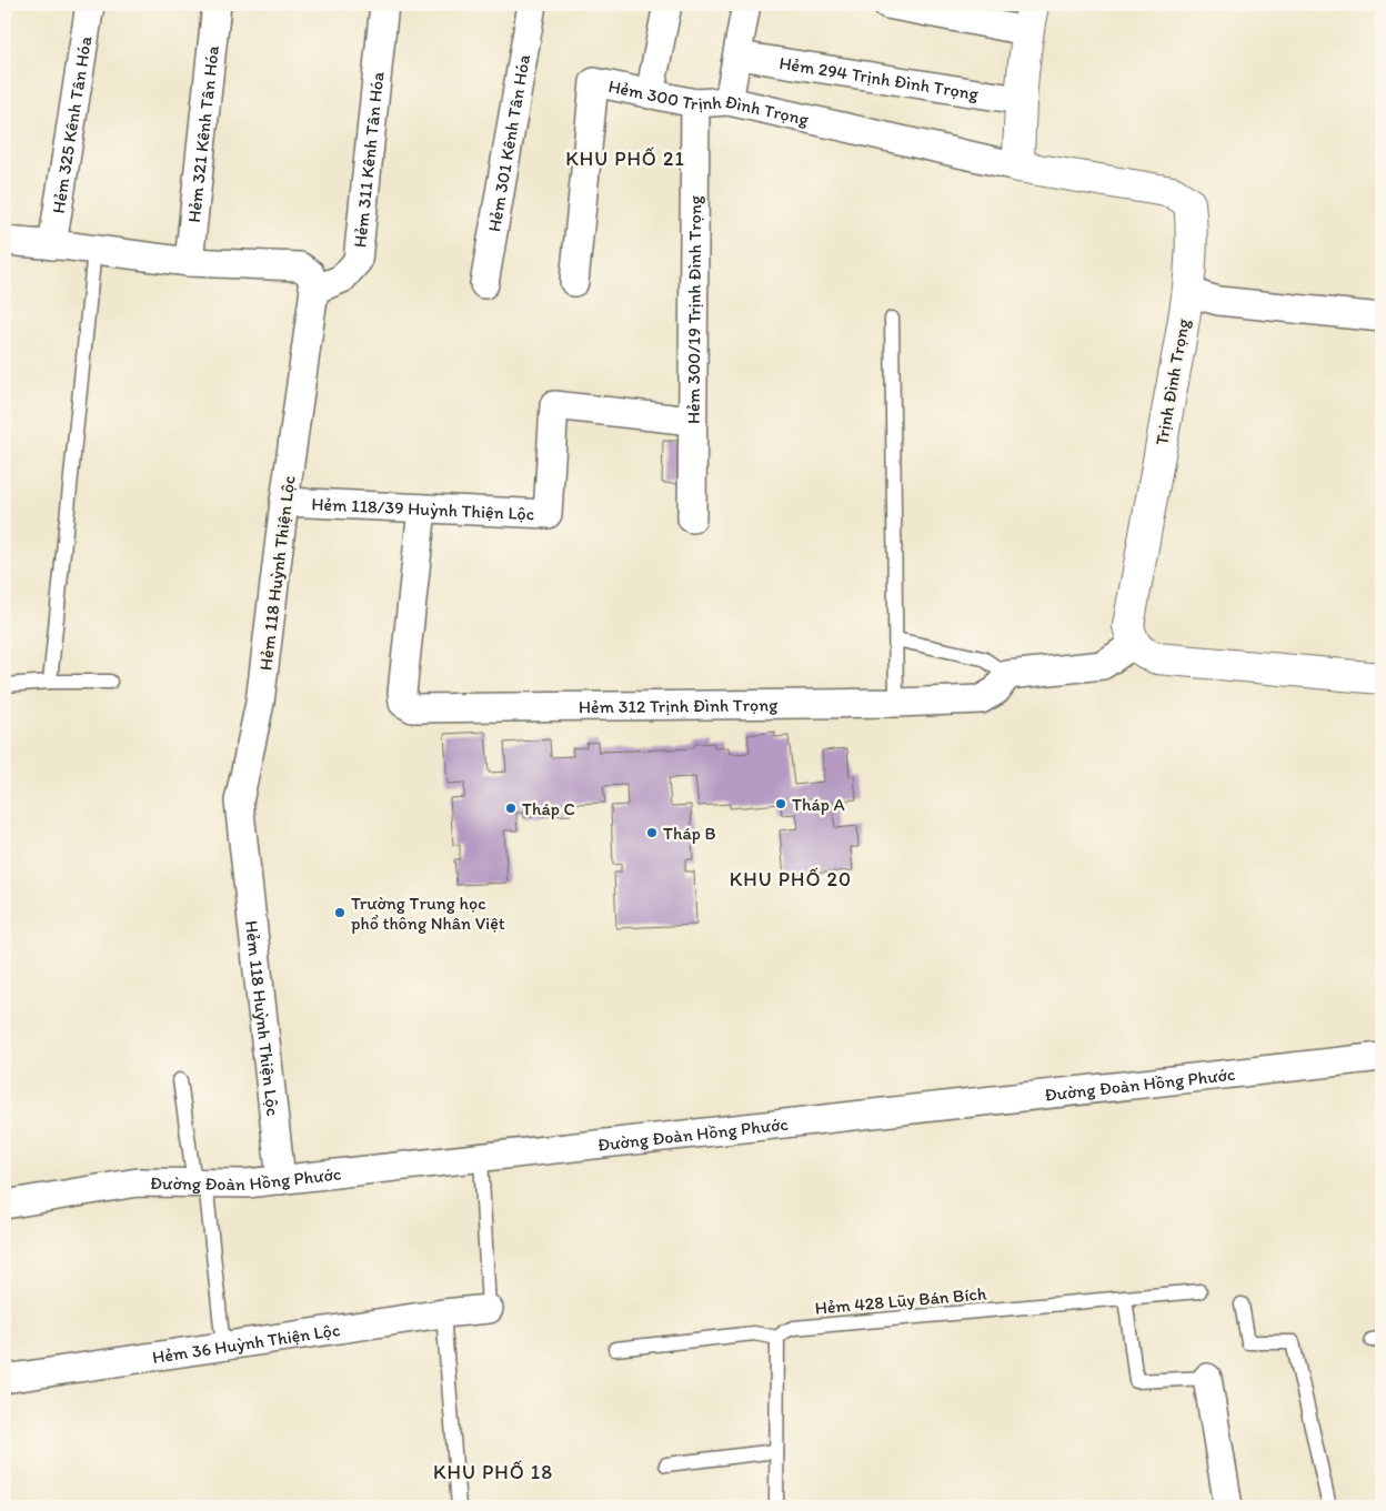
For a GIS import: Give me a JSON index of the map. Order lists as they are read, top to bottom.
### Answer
{
  "streets": {
    "street": [
      "Hẻm 294 Trịnh Đình Trọng",
      "Hẻm 300 Trịnh Đình Trọng",
      "Hẻm 325 Kênh Tân Hóa",
      "Hẻm 321 Kênh Tân Hóa",
      "Hẻm 301 Kênh Tân Hóa",
      "Hẻm 311 Kênh Tân Hóa",
      "Hẻm 300/19 Trịnh Đình Trọng",
      "Trịnh Đình Trọng",
      "Hẻm 118/39 Huỳnh Thiện Lộc",
      "Hẻm 118 Huỳnh Thiện Lộc",
      "Hẻm 312 Trịnh Đình Trọng",
      "Đường Đoàn Hồng Phước",
      "Hẻm 36 Huỳnh Thiện Lộc"
    ],
    "lane": ["Hẻm 428 Lũy Bán Bích"]
  },
  "crossings": [
    ["Hẻm 300 Trịnh Đình Trọng", "Hẻm 300/19 Trịnh Đình Trọng"],
    ["Hẻm 300 Trịnh Đình Trọng", "Trịnh Đình Trọng"],
    ["Hẻm 311 Kênh Tân Hóa", "Hẻm 118 Huỳnh Thiện Lộc"],
    ["Hẻm 300/19 Trịnh Đình Trọng", "Hẻm 118/39 Huỳnh Thiện Lộc"],
    ["Hẻm 118/39 Huỳnh Thiện Lộc", "Hẻm 118 Huỳnh Thiện Lộc"],
    ["Hẻm 118/39 Huỳnh Thiện Lộc", "Hẻm 312 Trịnh Đình Trọng"],
    ["Hẻm 118 Huỳnh Thiện Lộc", "Đường Đoàn Hồng Phước"]
  ],
  "districts": ["KHU PHỐ 21", "KHU PHỐ 20", "KHU PHỐ 18"],
  "places": [
    "Tháp A",
    "Tháp C",
    "Tháp B",
    "Trường Trung học phổ thông Nhân Việt"
  ]
}
